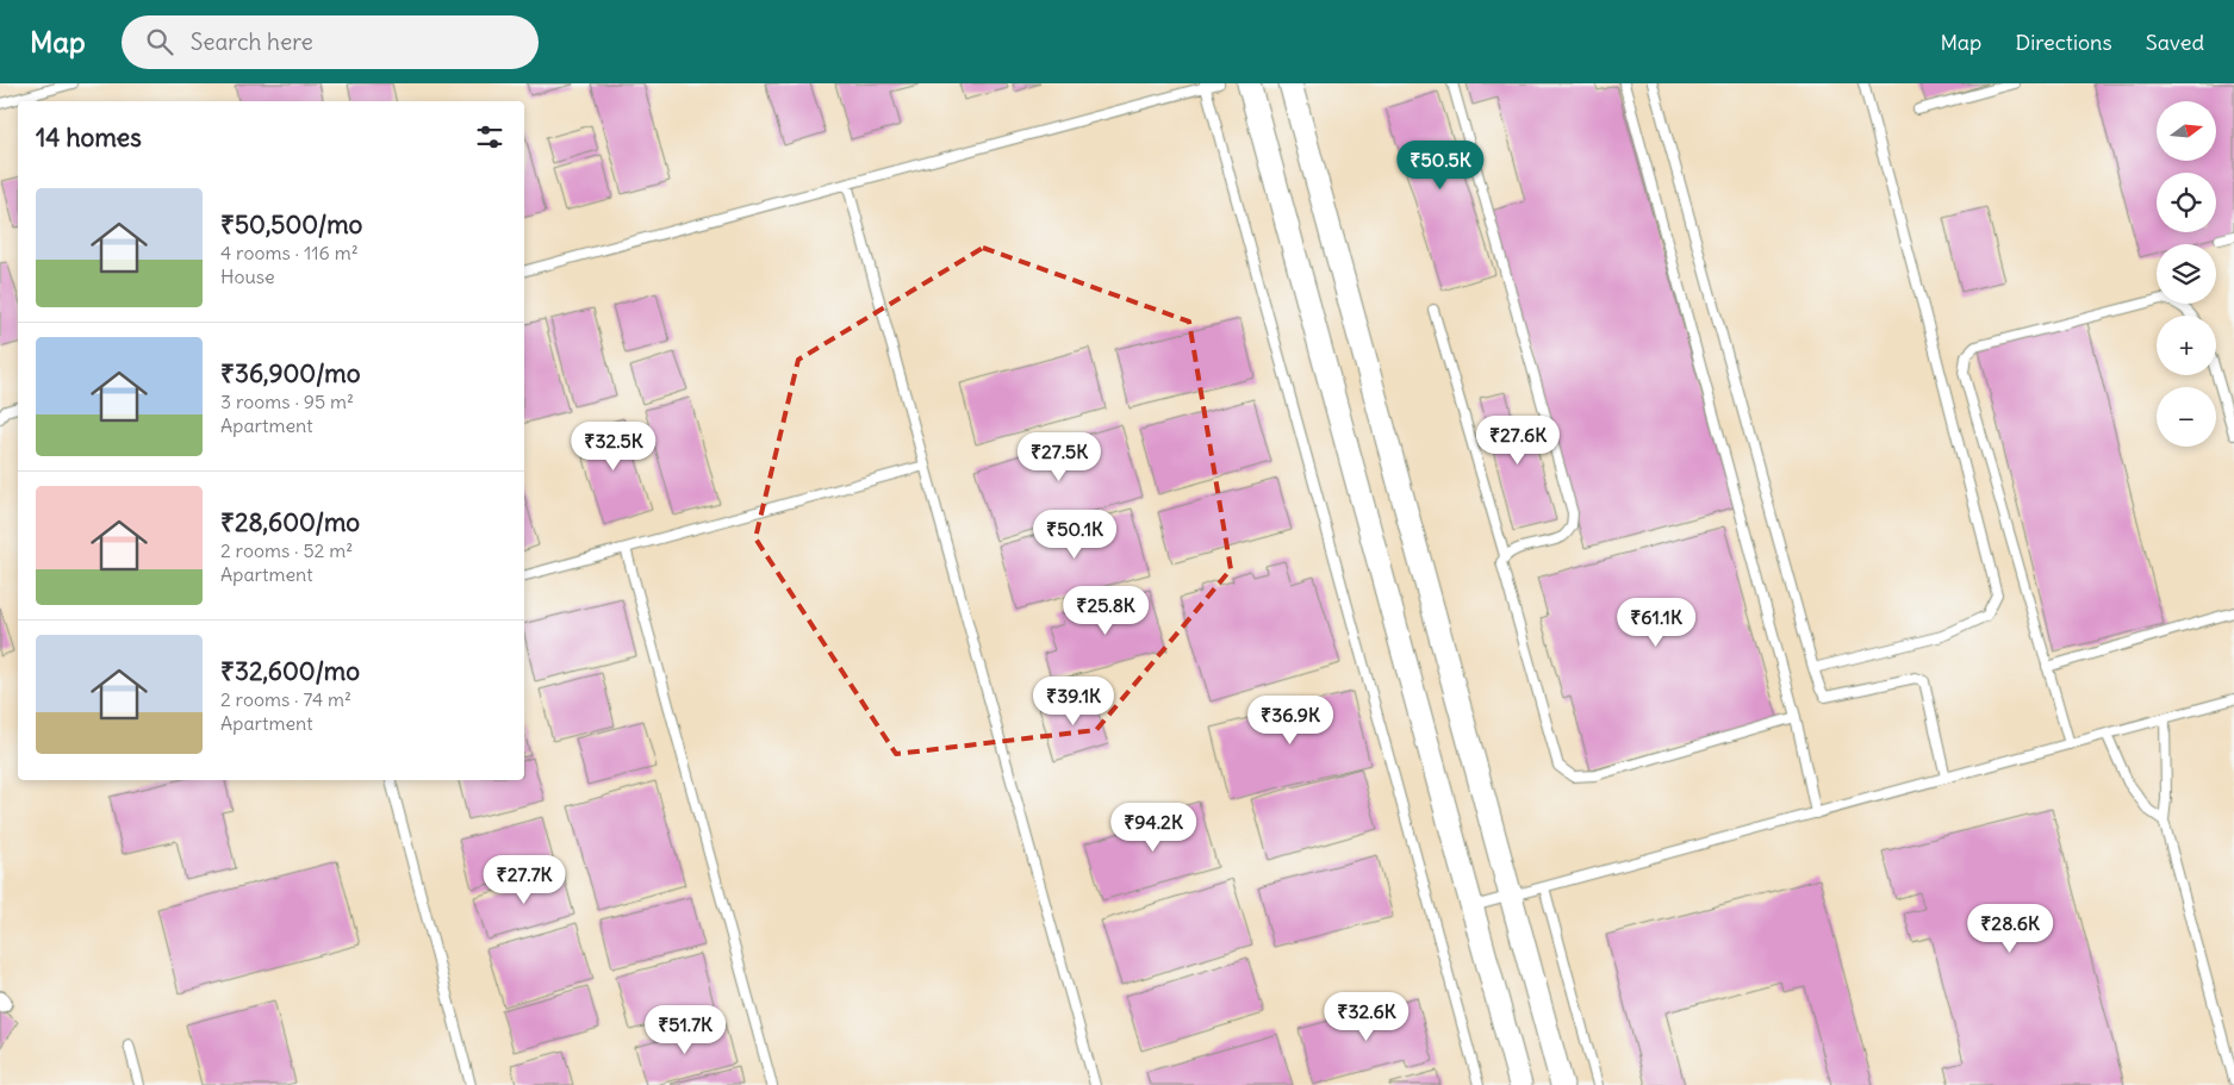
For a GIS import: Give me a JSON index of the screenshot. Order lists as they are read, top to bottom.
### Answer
{
  "north": "right",
  "page": {
    "header": "Map",
    "search": "Search here",
    "nav": ["Map", "Directions", "Saved"],
    "map_buttons": ["+", "−"],
    "heading": "14 homes",
    "price": [
      "₹50.5K",
      "₹27.6K",
      "₹32.5K",
      "₹27.5K",
      "₹50.1K",
      "₹25.8K",
      "₹61.1K",
      "₹39.1K",
      "₹36.9K",
      "₹94.2K",
      "₹27.7K",
      "₹28.6K",
      "₹32.6K",
      "₹51.7K"
    ],
    "list": [
      {
        "name": "₹50,500/mo",
        "note": "4 rooms · 116 m² · House"
      },
      {
        "name": "₹36,900/mo",
        "note": "3 rooms · 95 m² · Apartment"
      },
      {
        "name": "₹28,600/mo",
        "note": "2 rooms · 52 m² · Apartment"
      },
      {
        "name": "₹32,600/mo",
        "note": "2 rooms · 74 m² · Apartment"
      }
    ]
  }
}
